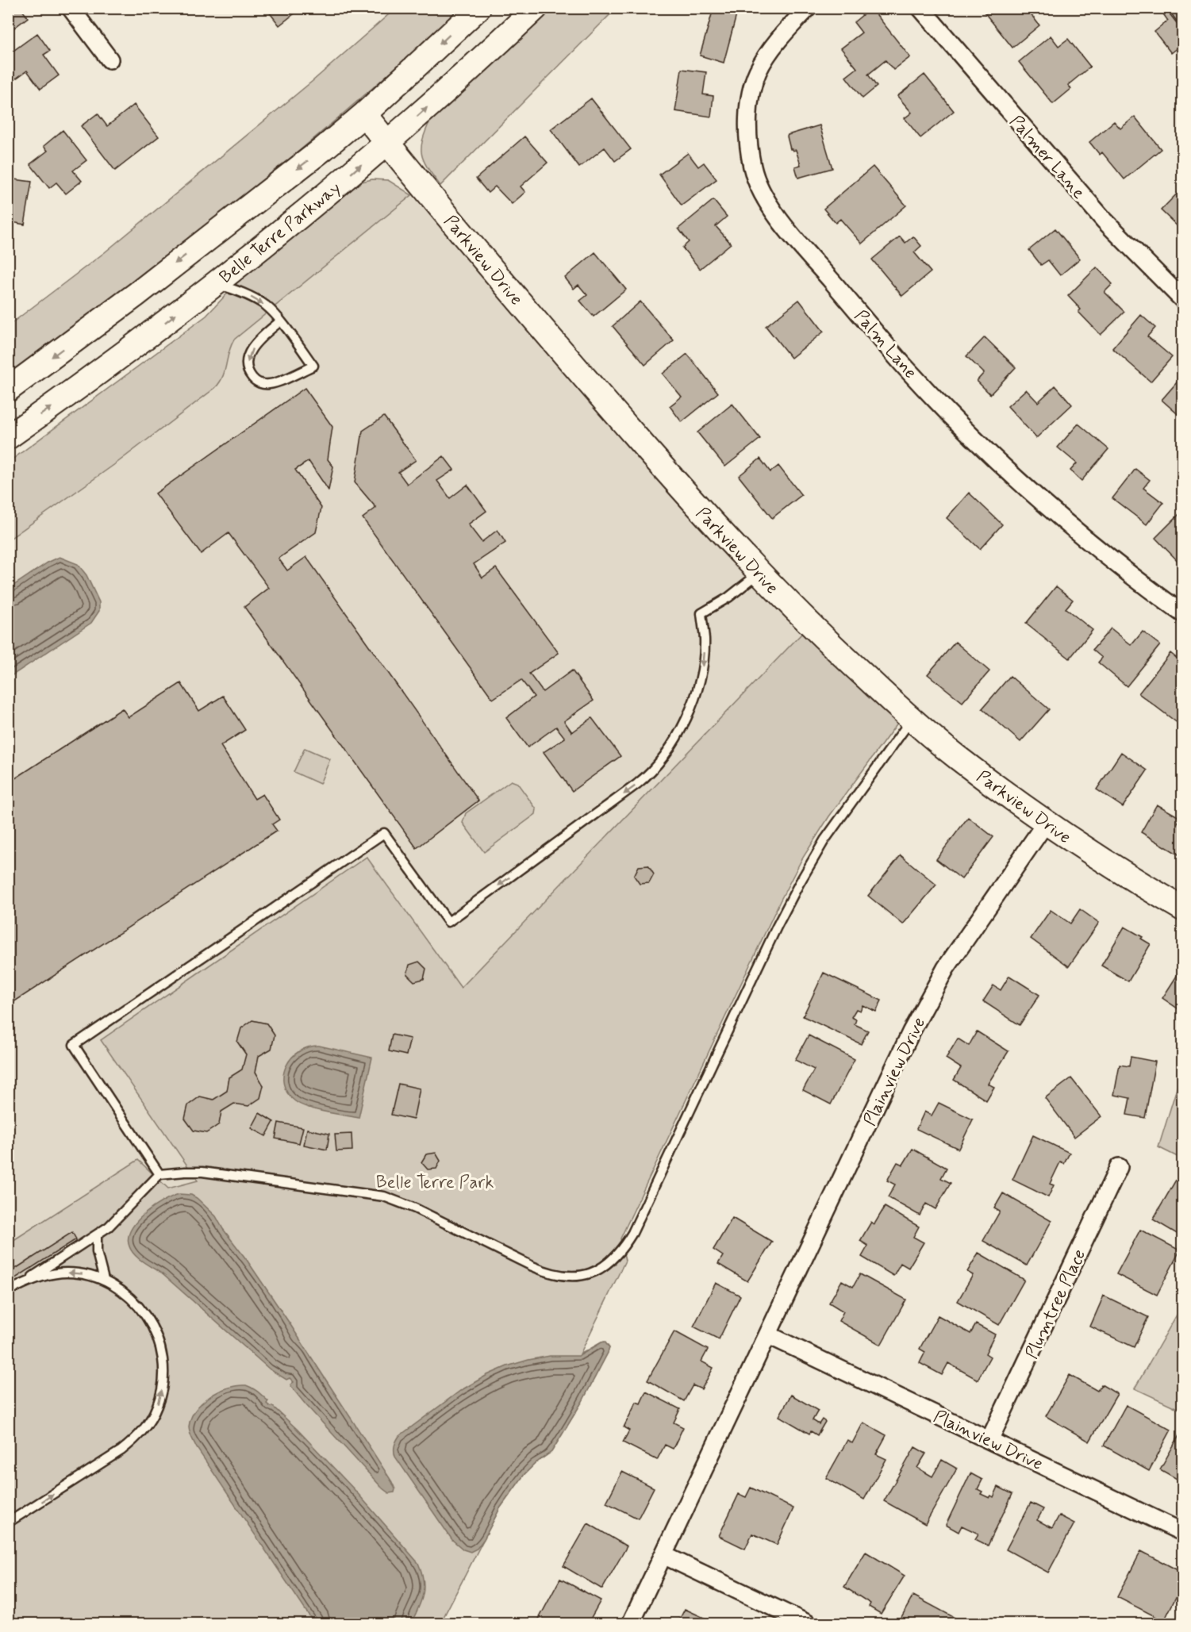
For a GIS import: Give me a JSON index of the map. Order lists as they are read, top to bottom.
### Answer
{
  "streets": {
    "main road": ["Belle Terre Parkway", "Parkview Drive"],
    "street": [
      "Palmer Lane",
      "Palm Lane",
      "Plainview Drive",
      "Plumtree Place"
    ]
  },
  "crossings": [
    ["Belle Terre Parkway", "Parkview Drive"],
    ["Parkview Drive", "Plainview Drive"],
    ["Plainview Drive", "Plumtree Place"]
  ],
  "parks": ["Belle Terre Park"]
}
